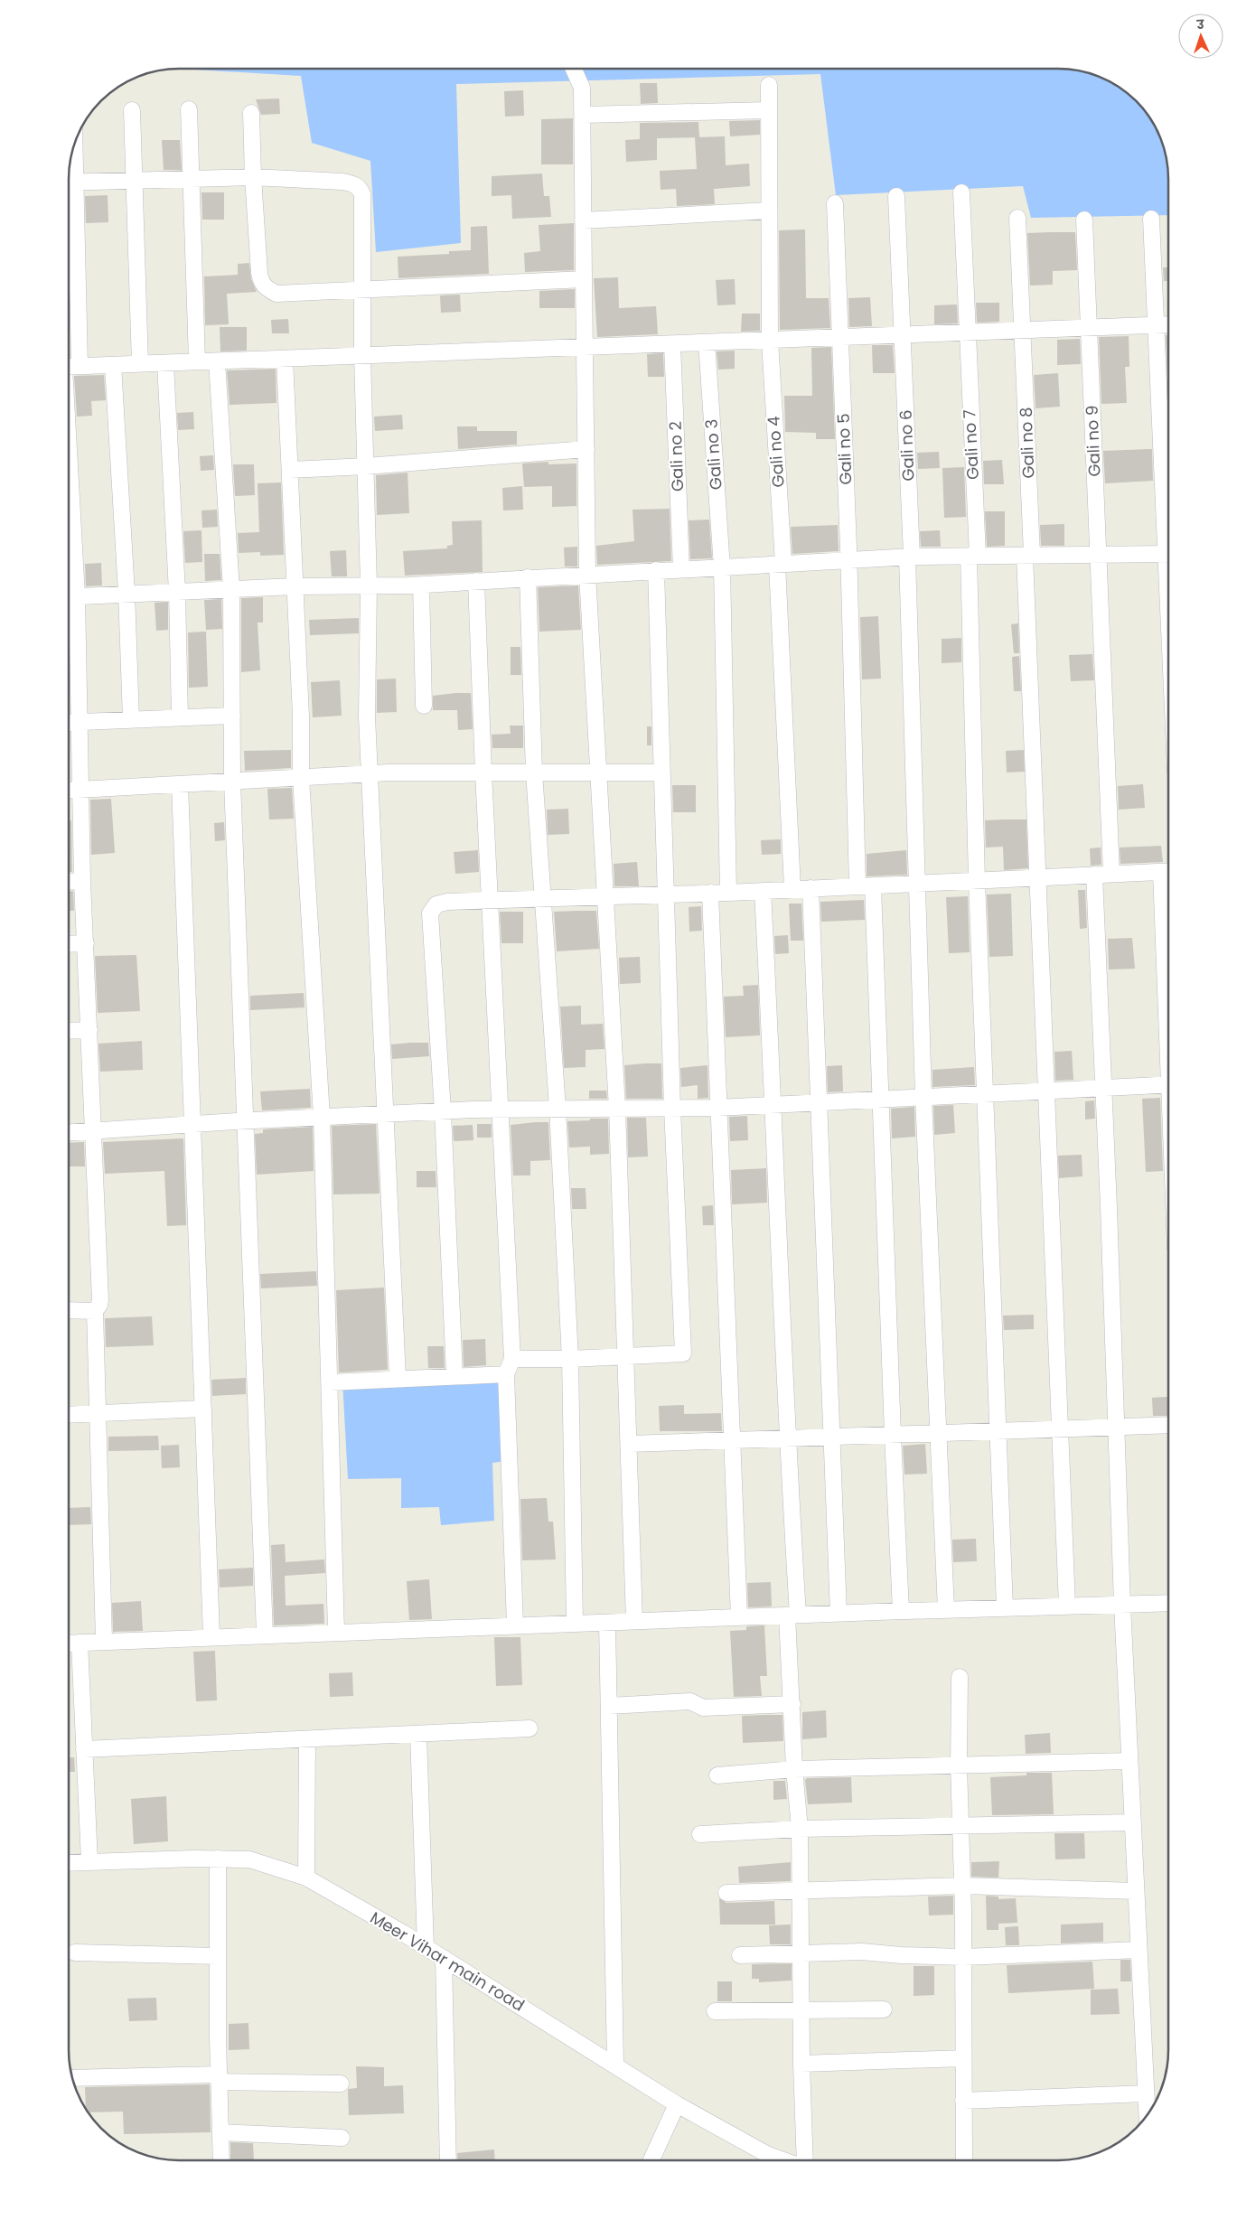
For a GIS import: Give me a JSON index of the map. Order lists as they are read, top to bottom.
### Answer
{
  "streets": {
    "street": [
      "Gali no 9",
      "Gali no 8",
      "Gali no 7",
      "Gali no 6",
      "Gali no 5",
      "Gali no 4",
      "Gali no 3",
      "Gali no 2",
      "Meer Vihar main road"
    ]
  },
  "north": "top"
}
